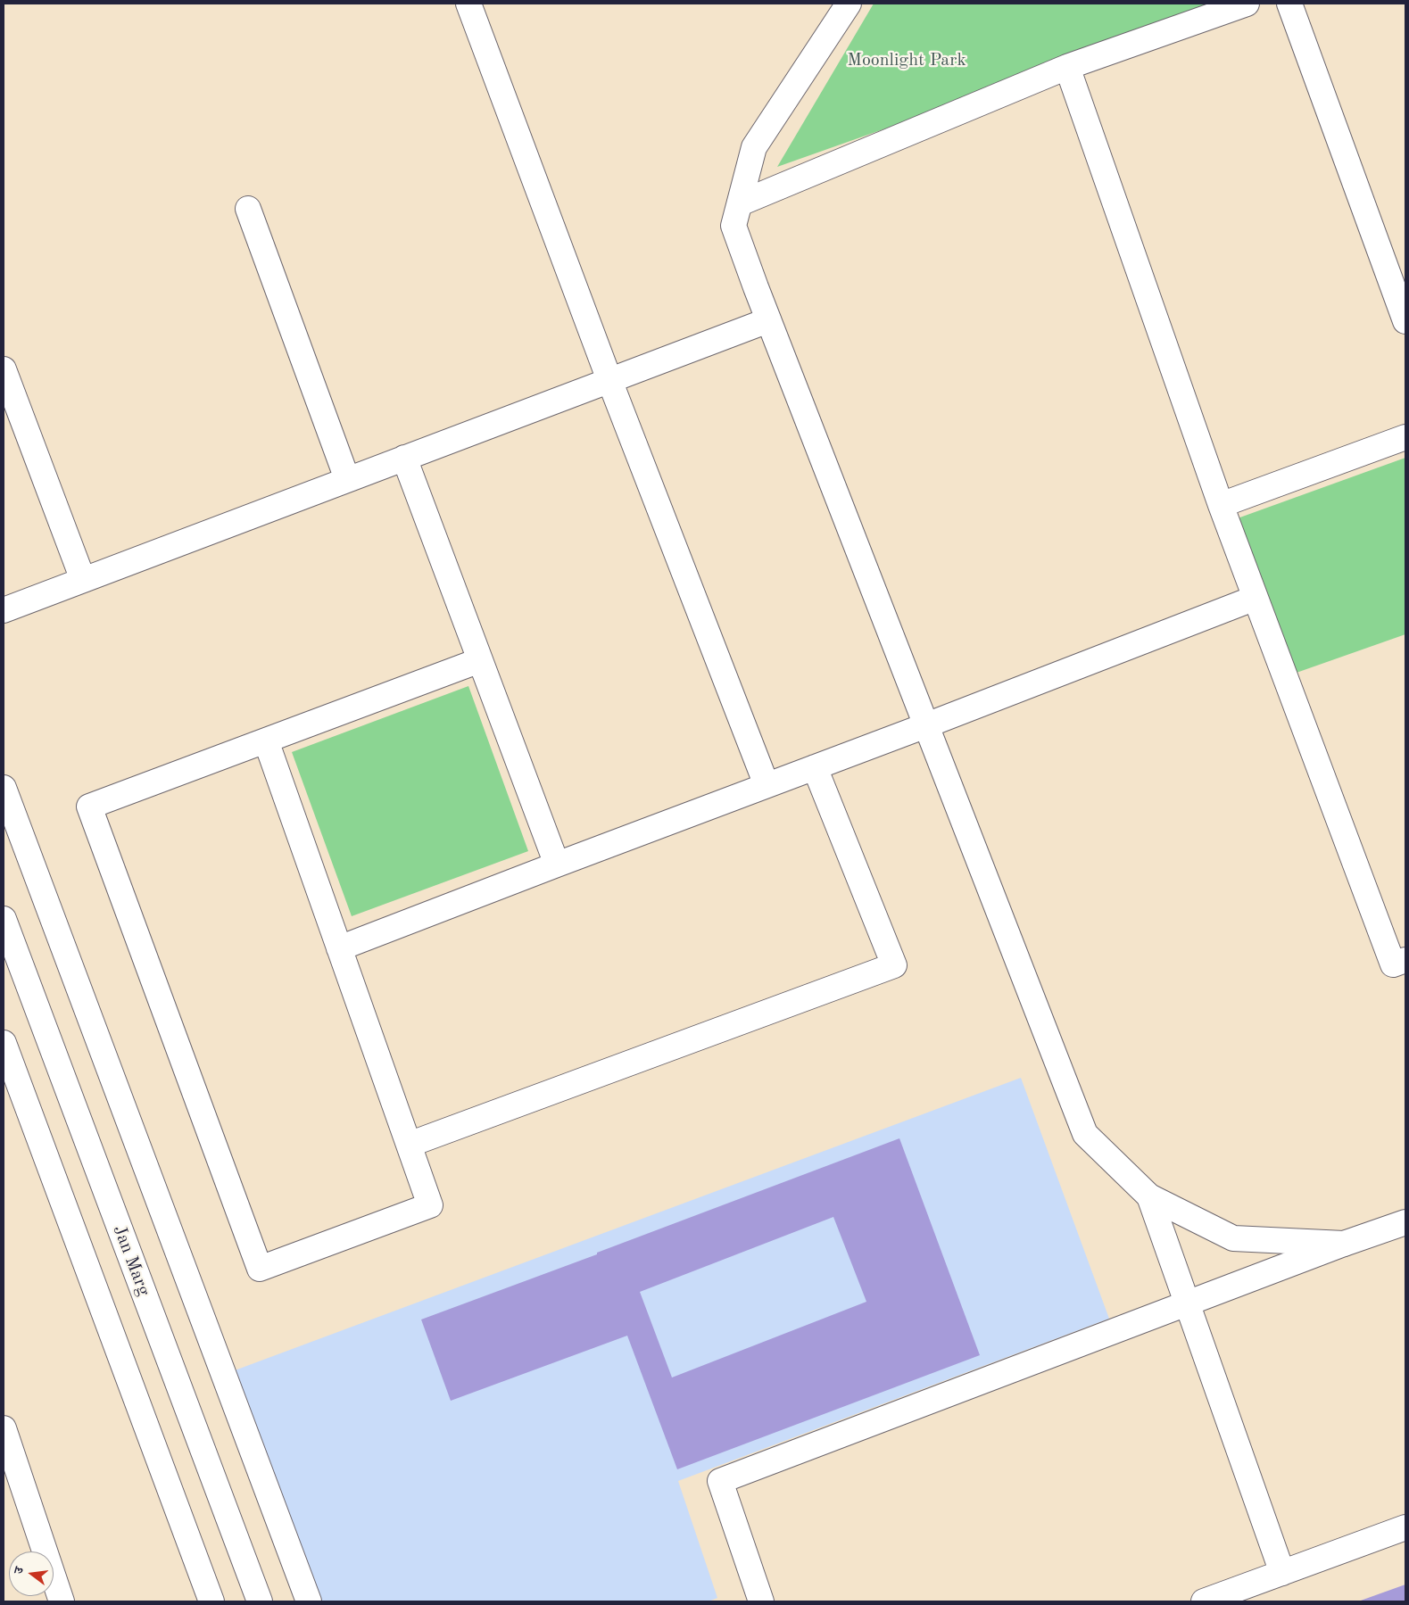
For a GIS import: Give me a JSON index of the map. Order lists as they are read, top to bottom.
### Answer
{
  "streets": {
    "street": ["Jan Marg"]
  },
  "parks": ["Moonlight Park"],
  "north": "left"
}
